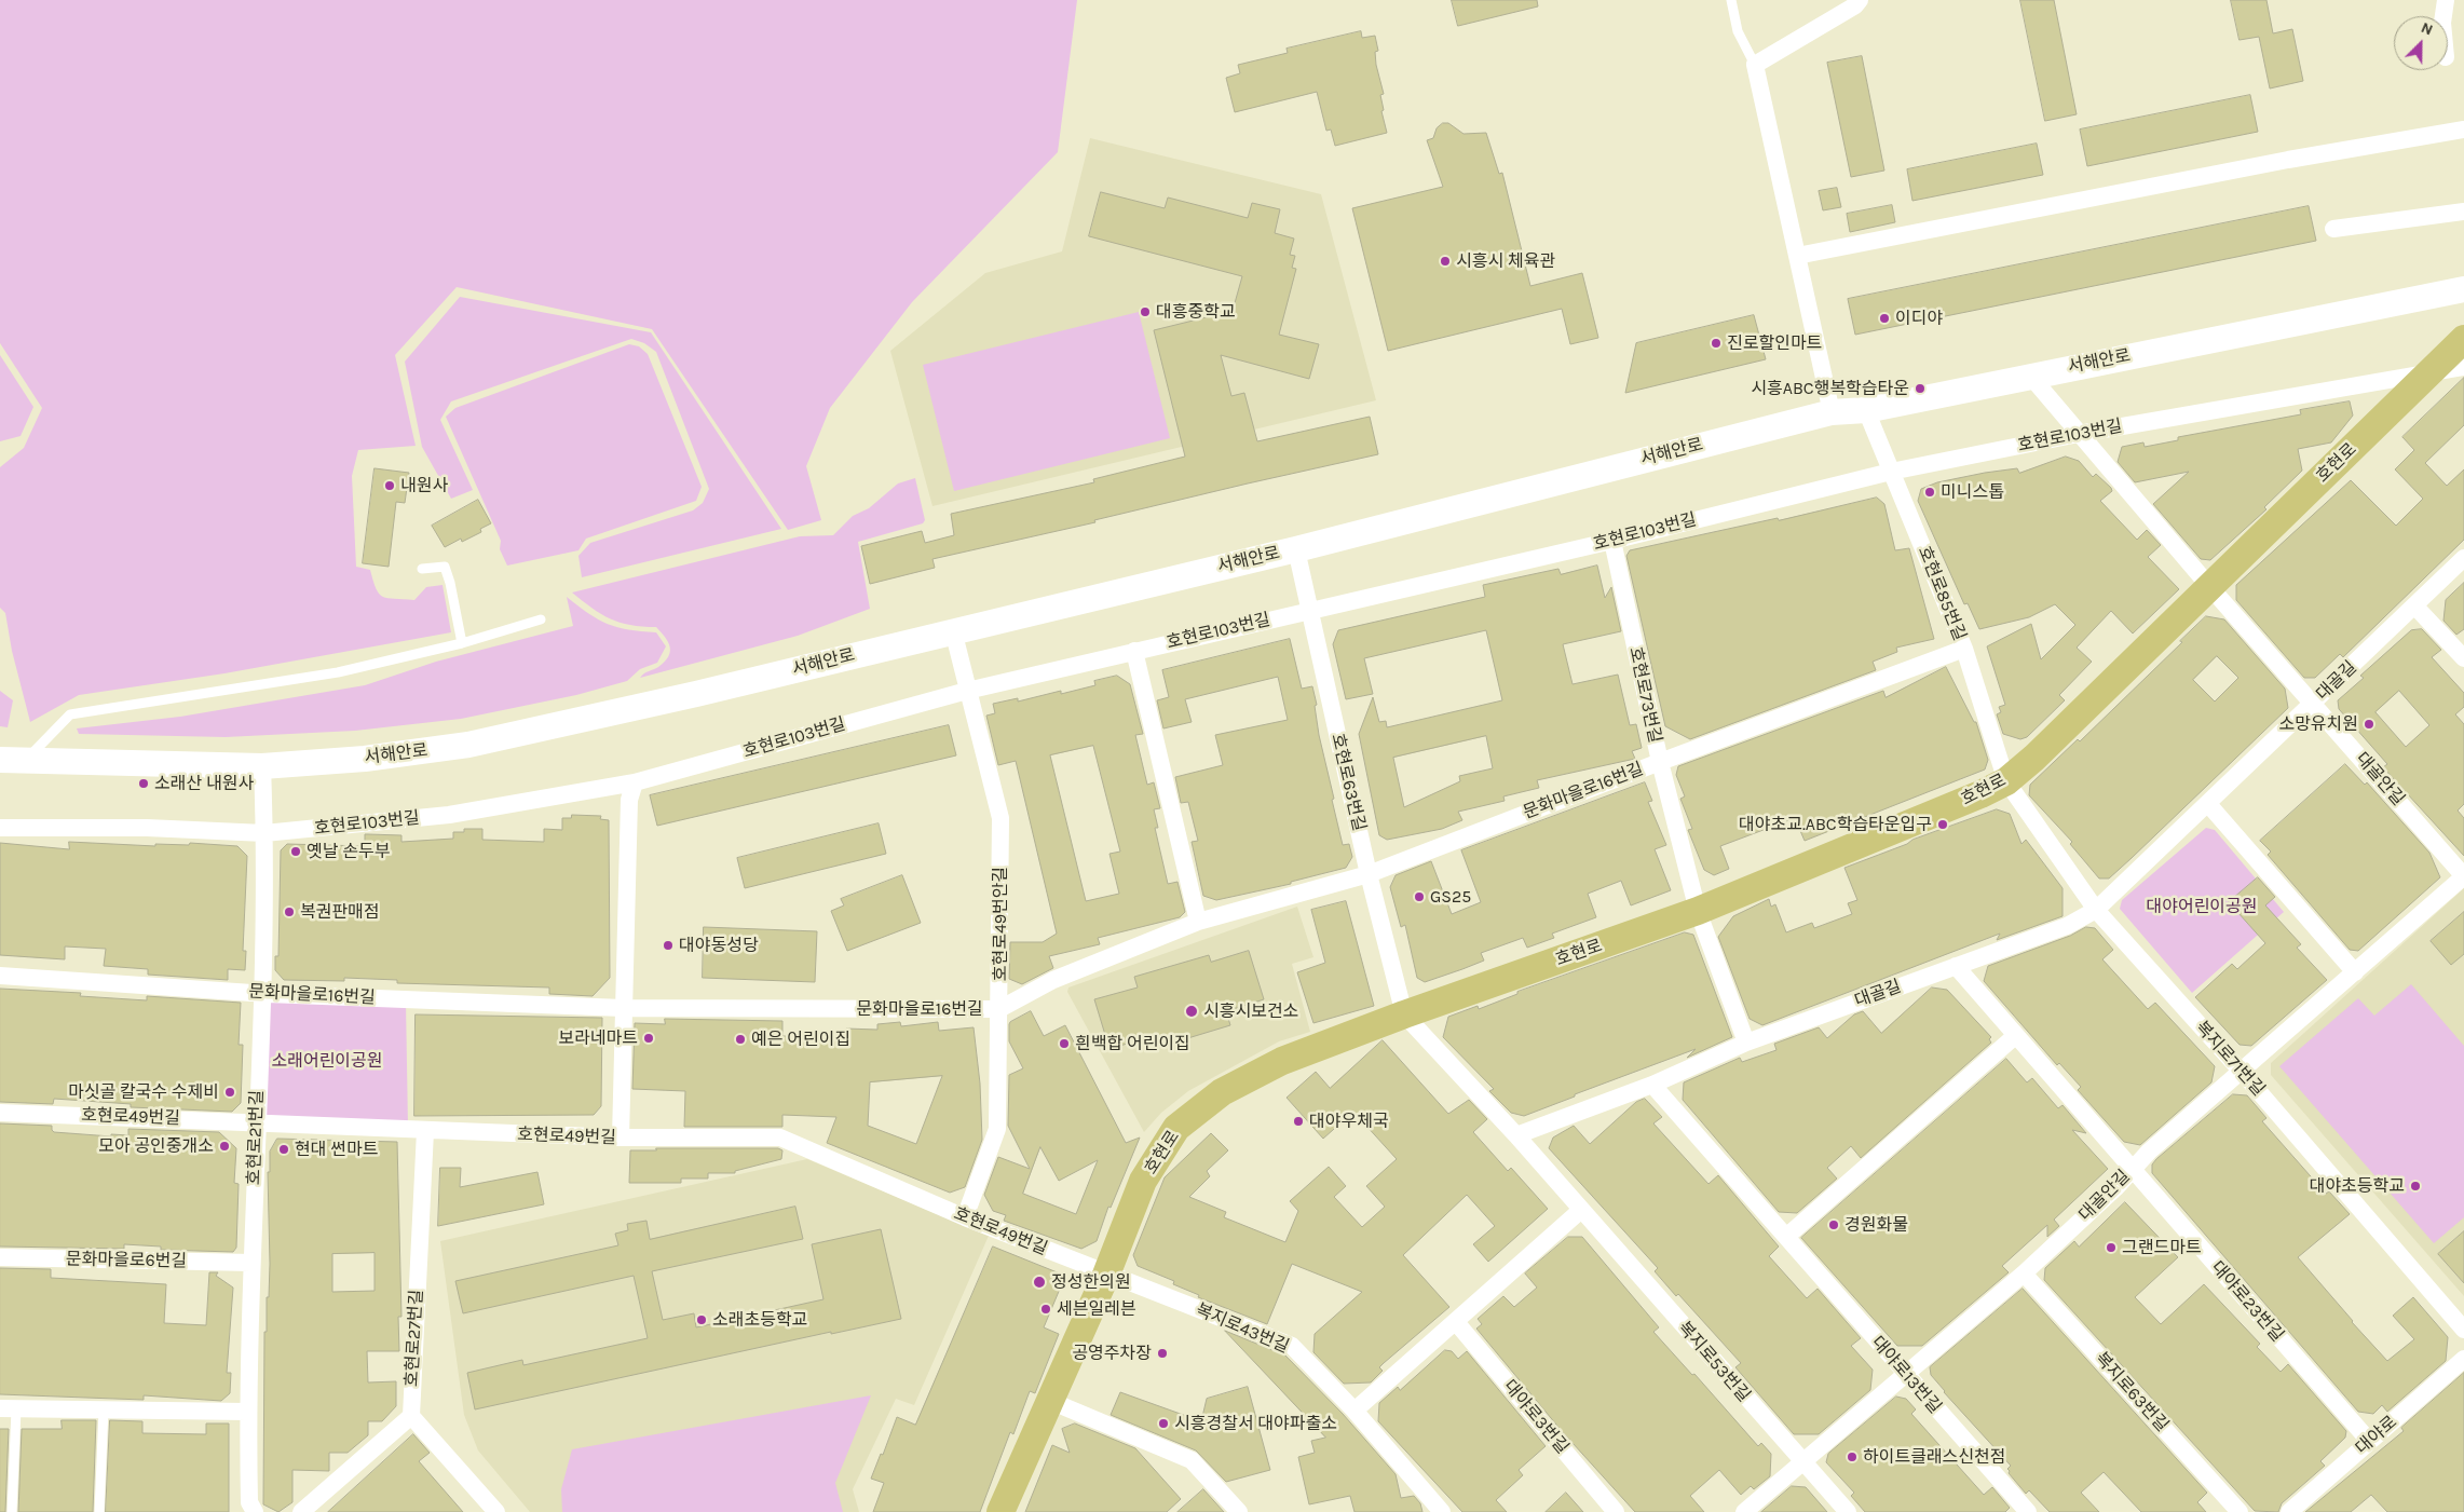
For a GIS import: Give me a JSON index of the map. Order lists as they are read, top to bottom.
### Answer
{
  "streets": {
    "main road": ["서해안로", "호현로"],
    "street": [
      "호현로103번길",
      "호현로85번길",
      "대골길",
      "호현로73번길",
      "대골안길",
      "호현로63번길",
      "문화마을로16번길",
      "호현로49번안길",
      "복지로71번길",
      "호현로49번길",
      "호현로21번길",
      "문화마을로6번길",
      "대야로23번길",
      "복지로43번길",
      "호현로27번길",
      "복지로53번길",
      "대야로13번길",
      "복지로63번길",
      "대야로3번길",
      "대야로"
    ]
  },
  "crossings": [
    ["서해안로", "호현로85번길"],
    ["서해안로", "호현로63번길"],
    ["서해안로", "호현로49번안길"],
    ["서해안로", "호현로21번길"],
    ["호현로103번길", "호현로"],
    ["호현로103번길", "호현로85번길"],
    ["호현로103번길", "호현로73번길"],
    ["호현로103번길", "호현로63번길"],
    ["호현로103번길", "호현로49번안길"],
    ["호현로103번길", "호현로21번길"],
    ["호현로", "호현로85번길"],
    ["호현로", "호현로73번길"],
    ["호현로", "대골안길"],
    ["호현로", "호현로63번길"],
    ["호현로", "복지로71번길"],
    ["호현로", "호현로49번길"],
    ["호현로", "복지로43번길"],
    ["호현로", "복지로53번길"],
    ["호현로85번길", "문화마을로16번길"],
    ["호현로85번길", "복지로71번길"],
    ["대골길", "호현로73번길"],
    ["대골길", "대골안길"],
    ["대골길", "복지로71번길"],
    ["대골길", "대야로23번길"],
    ["대골길", "복지로53번길"],
    ["대골길", "대야로13번길"],
    ["호현로73번길", "문화마을로16번길"],
    ["대골안길", "복지로71번길"],
    ["대골안길", "대야로23번길"],
    ["대골안길", "복지로53번길"],
    ["대골안길", "대야로13번길"],
    ["대골안길", "복지로63번길"],
    ["호현로63번길", "문화마을로16번길"],
    ["호현로63번길", "복지로53번길"],
    ["문화마을로16번길", "호현로49번안길"],
    ["문화마을로16번길", "호현로21번길"],
    ["호현로49번안길", "호현로49번길"],
    ["호현로49번길", "호현로21번길"],
    ["호현로49번길", "복지로43번길"],
    ["호현로49번길", "호현로27번길"],
    ["호현로21번길", "문화마을로6번길"],
    ["대야로23번길", "대야로"]
  ],
  "parks": ["대야어린이공원", "소래어린이공원"],
  "places": [
    "시흥시 체육관",
    "대흥중학교",
    "이디야",
    "진로할인마트",
    "시흥ABC행복학습타운",
    "내원사",
    "미니스톱",
    "소망유치원",
    "소래산 내원사",
    "대야초교.ABC학습타운입구",
    "옛날 손두부",
    "GS25",
    "복권판매점",
    "대야동성당",
    "시흥시보건소",
    "보라네마트",
    "예은 어린이집",
    "흰백합 어린이집",
    "마싯골 칼국수 수제비",
    "대야우체국",
    "모아 공인중개소",
    "현대 썬마트",
    "대야초등학교",
    "경원화물",
    "그랜드마트",
    "정성한의원",
    "세븐일레븐",
    "소래초등학교",
    "공영주차장",
    "시흥경찰서 대야파출소",
    "하이트클래스신천점"
  ],
  "north": "top right"
}
